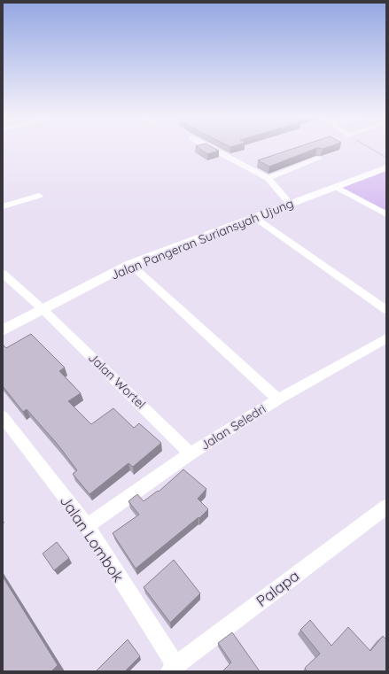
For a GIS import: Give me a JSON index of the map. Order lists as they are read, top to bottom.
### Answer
{
  "streets": {
    "main road": ["Jalan Pangeran Suriansyah Ujung"],
    "street": [
      "Jalan Wortel",
      "Jalan Seledri",
      "Jalan Lombok",
      "Palapa"
    ]
  },
  "crossings": [
    ["Jalan Pangeran Suriansyah Ujung", "Jalan Wortel"],
    ["Jalan Wortel", "Jalan Seledri"],
    ["Jalan Seledri", "Jalan Lombok"],
    ["Jalan Lombok", "Palapa"]
  ]
}
